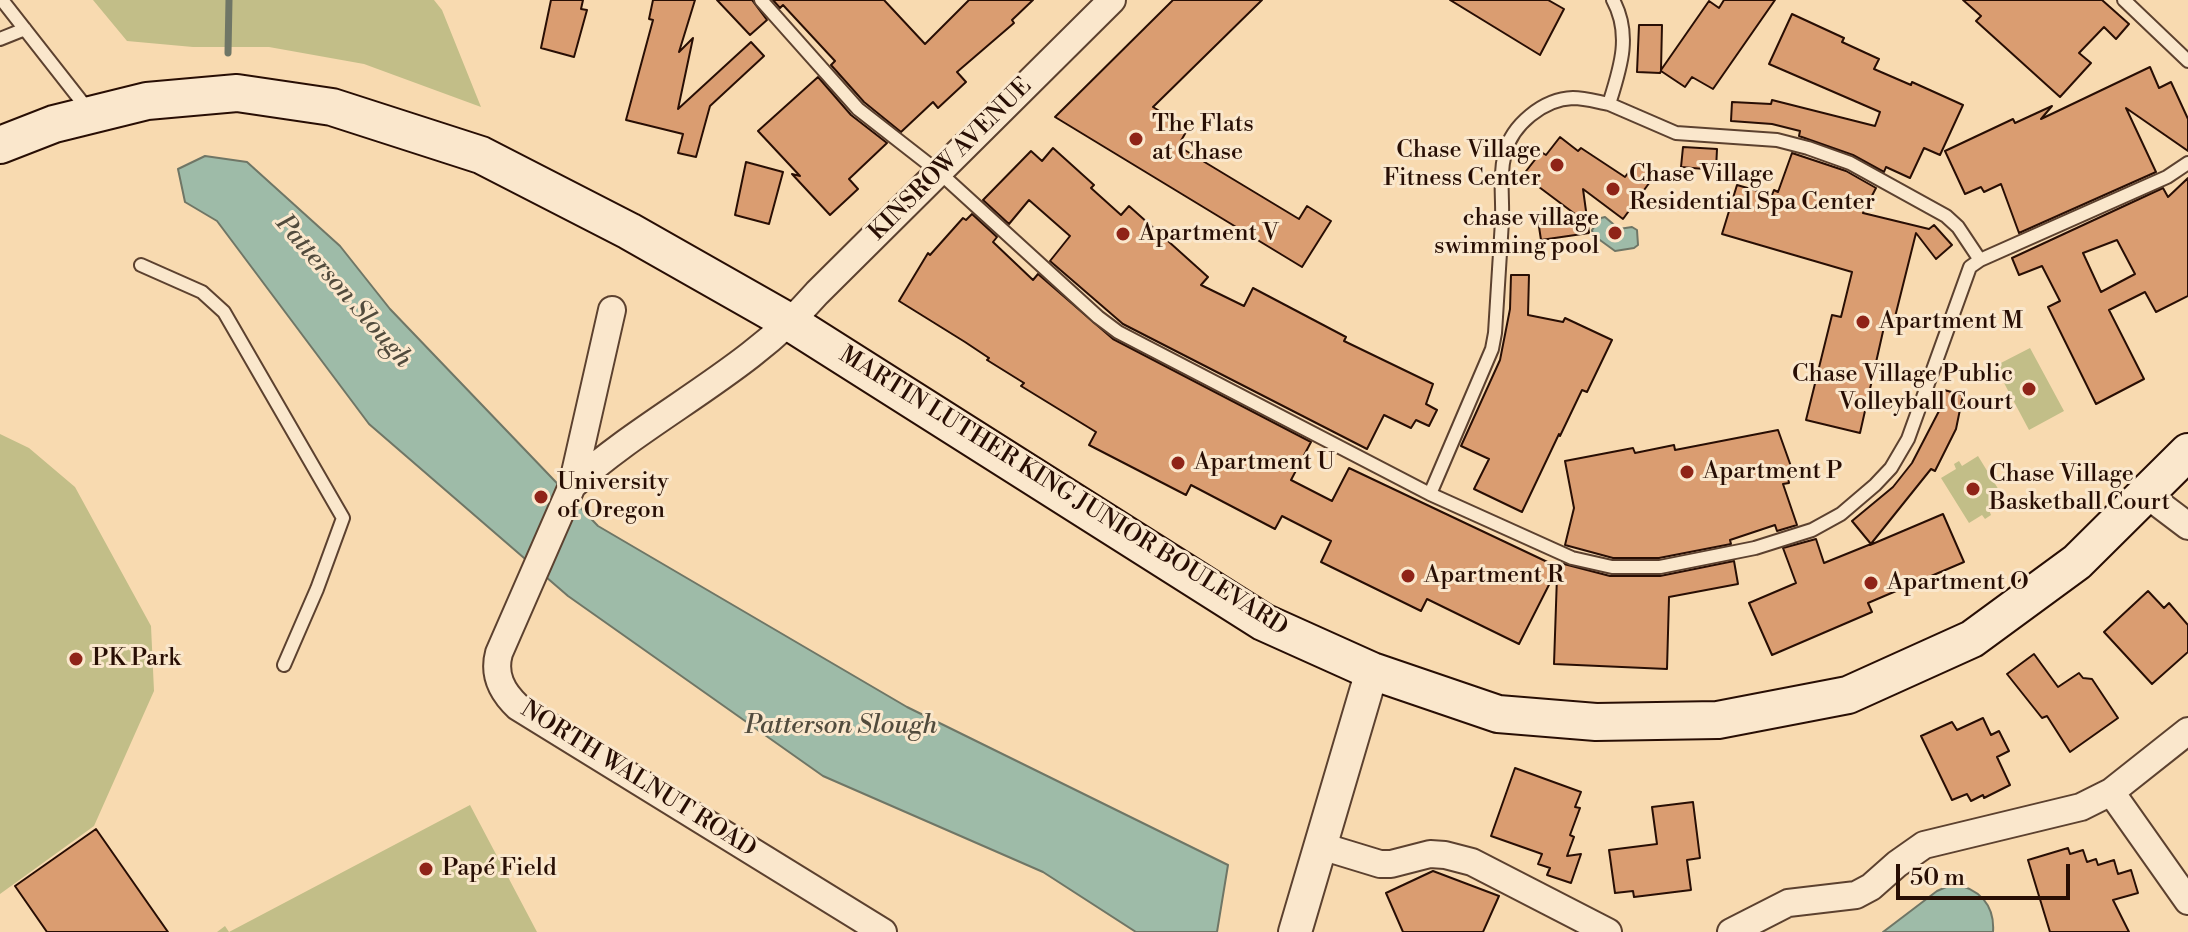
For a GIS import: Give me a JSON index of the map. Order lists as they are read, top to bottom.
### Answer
{
  "streets": {
    "main road": ["MARTIN LUTHER KING JUNIOR BOULEVARD"],
    "street": ["KINSROW AVENUE", "NORTH WALNUT ROAD"]
  },
  "crossings": [
    ["KINSROW AVENUE", "MARTIN LUTHER KING JUNIOR BOULEVARD"],
    ["KINSROW AVENUE", "NORTH WALNUT ROAD"],
    ["MARTIN LUTHER KING JUNIOR BOULEVARD", "NORTH WALNUT ROAD"]
  ],
  "water": ["Patterson Slough"],
  "places": [
    "The Flats at Chase",
    "Chase Village Fitness Center",
    "Chase Village Residential Spa Center",
    "chase village swimming pool",
    "Apartment V",
    "Apartment M",
    "Chase Village Public Volleyball Court",
    "Apartment U",
    "Apartment P",
    "Chase Village Basketball Court",
    "University of Oregon",
    "Apartment R",
    "Apartment O",
    "PK Park",
    "Papé Field"
  ],
  "scale_bar": "50 m"
}
